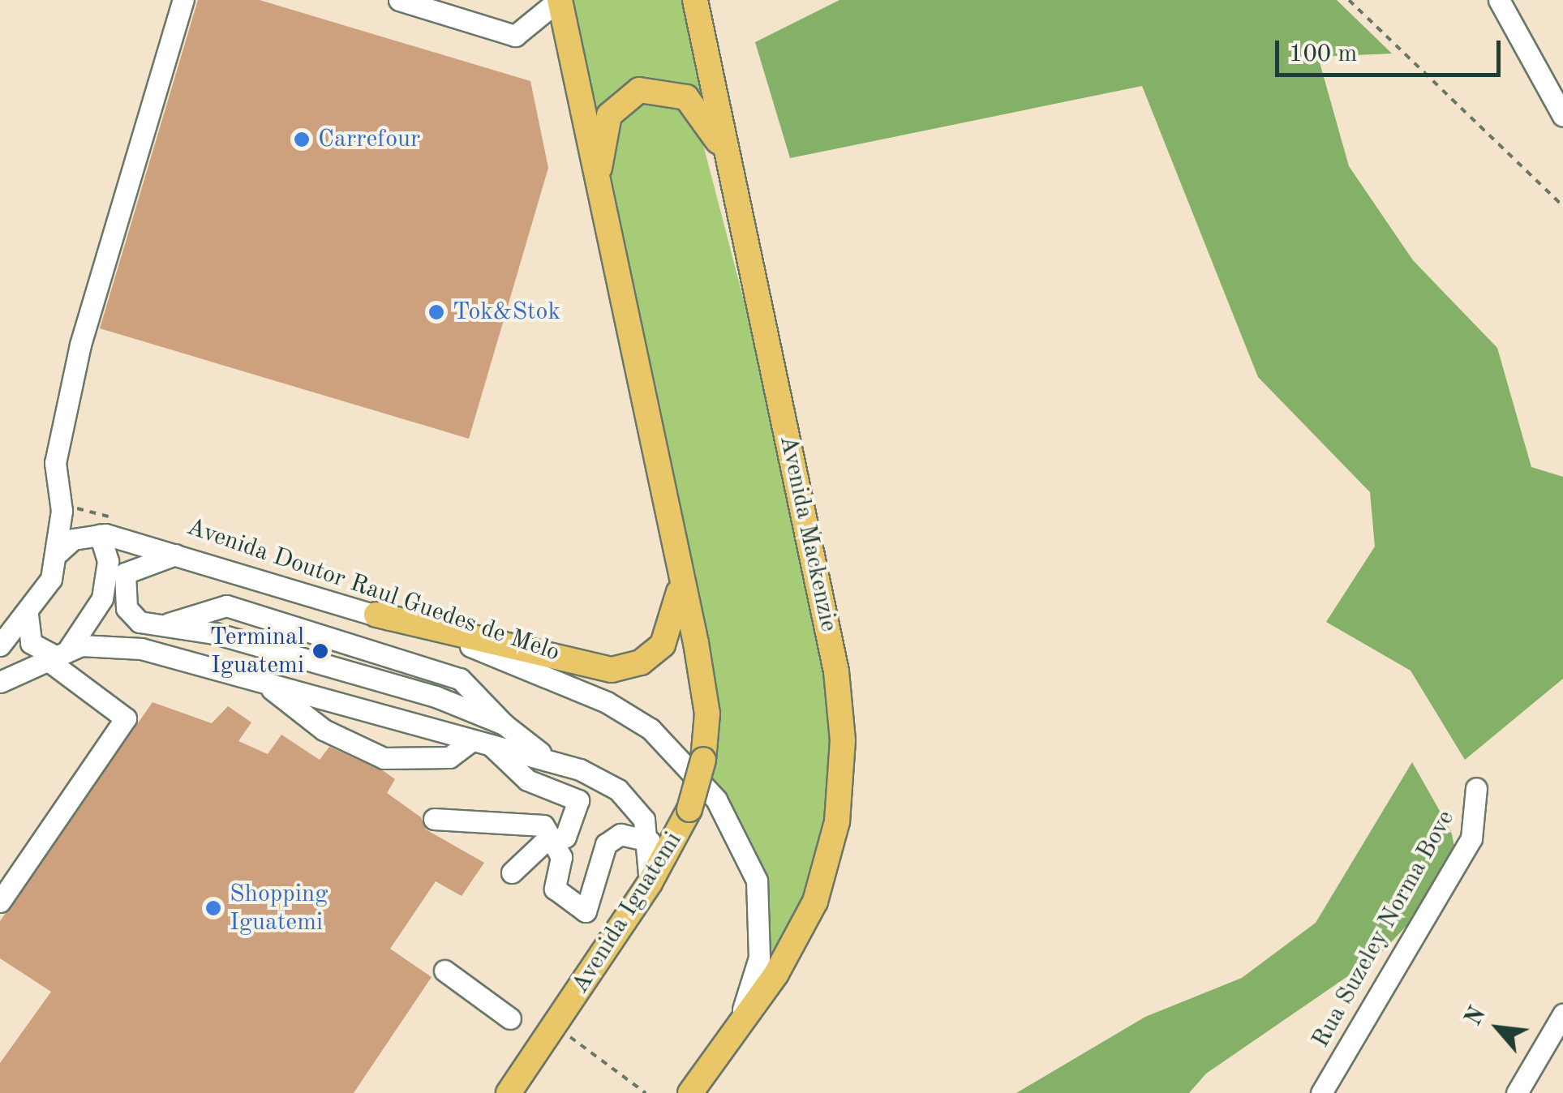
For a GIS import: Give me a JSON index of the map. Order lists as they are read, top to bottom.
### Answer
{
  "streets": {
    "main road": ["Avenida Mackenzie", "Avenida Iguatemi"],
    "street": ["Avenida Doutor Raul Guedes de Melo", "Rua Suzeley Norma Bove"]
  },
  "crossings": [
    ["Avenida Mackenzie", "Avenida Doutor Raul Guedes de Melo"]
  ],
  "places": [
    "Carrefour",
    "Tok&Stok",
    "Terminal Iguatemi",
    "Shopping Iguatemi"
  ],
  "scale_bar": "100 m",
  "north": "top left"
}
